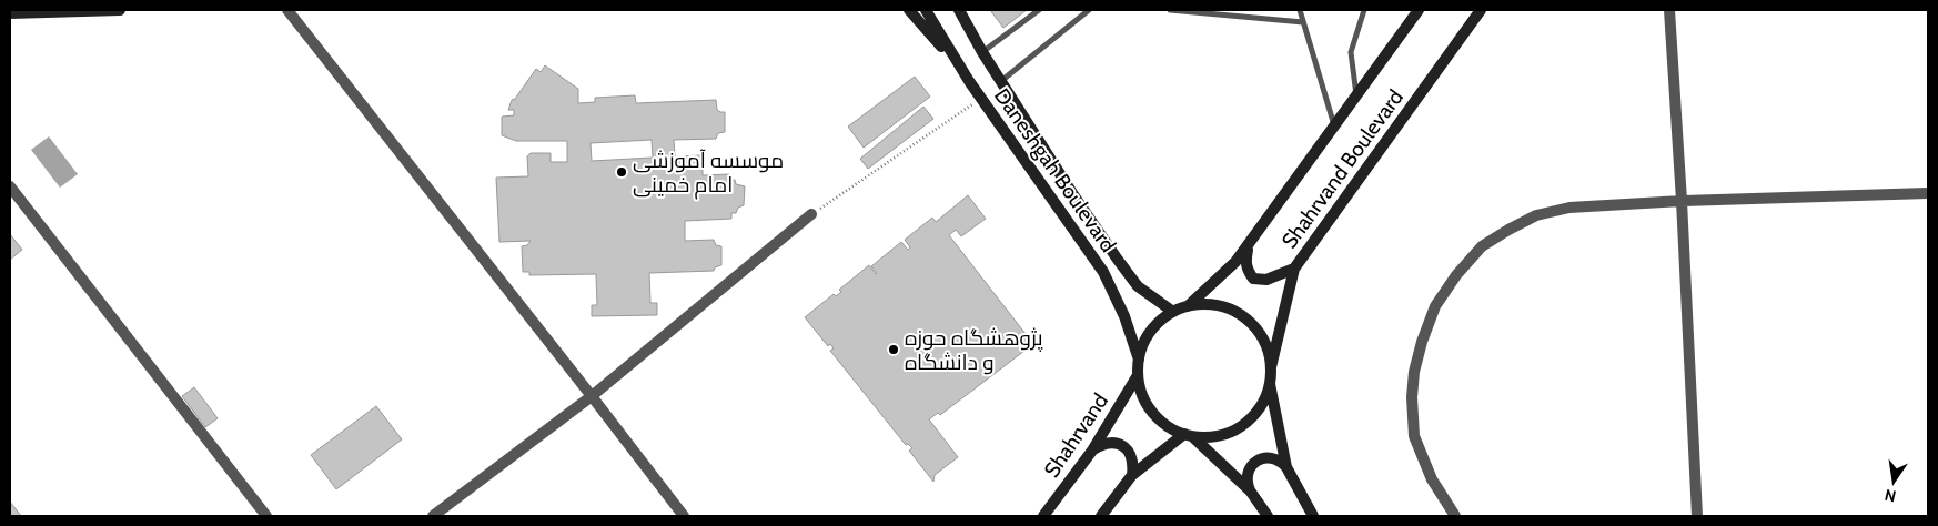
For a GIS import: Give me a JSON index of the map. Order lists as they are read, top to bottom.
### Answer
{
  "streets": {
    "main road": ["Shahrvand Boulevard", "Daneshgah Boulevard", "Shahrvand"]
  },
  "crossings": [
    ["Shahrvand Boulevard", "Daneshgah Boulevard"],
    ["Shahrvand Boulevard", "Shahrvand"],
    ["Daneshgah Boulevard", "Shahrvand"]
  ],
  "places": ["موسسه آموزشی امام خمینی", "پژوهشگاه حوزه و دانشگاه"],
  "north": "bottom"
}
